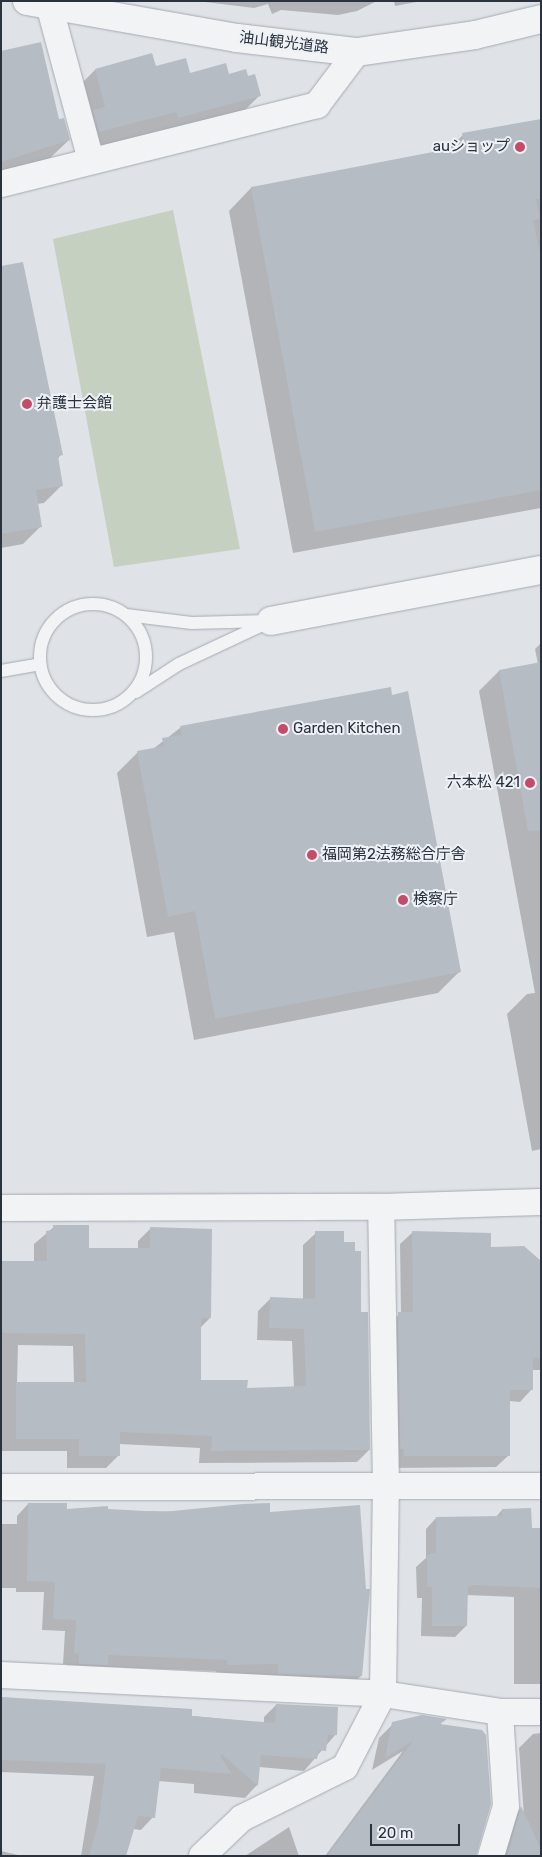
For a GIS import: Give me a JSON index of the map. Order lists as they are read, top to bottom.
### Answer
{
  "streets": {
    "street": ["油山観光道路"]
  },
  "places": [
    "auショップ",
    "弁護士会館",
    "Garden Kitchen",
    "六本松 421",
    "福岡第2法務総合庁舎",
    "検察庁"
  ],
  "scale_bar": "20 m"
}
